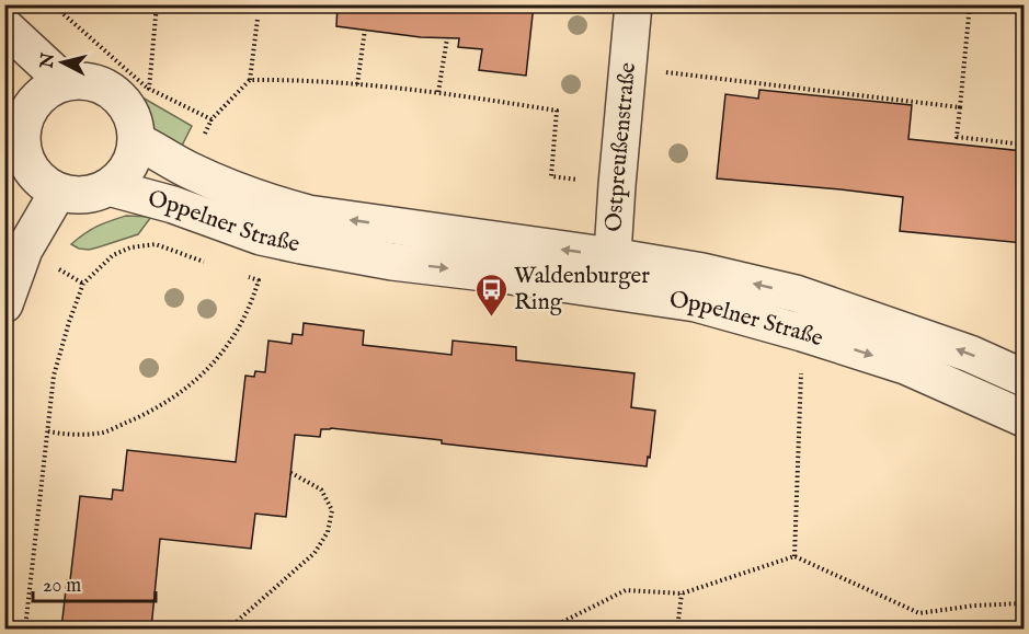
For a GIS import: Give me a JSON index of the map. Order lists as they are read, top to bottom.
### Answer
{
  "streets": {
    "street": ["Ostpreußenstraße", "Oppelner Straße"]
  },
  "crossings": [
    ["Ostpreußenstraße", "Oppelner Straße"]
  ],
  "places": {
    "bus stop": ["Waldenburger Ring"]
  },
  "scale_bar": "20 m",
  "north": "left"
}
